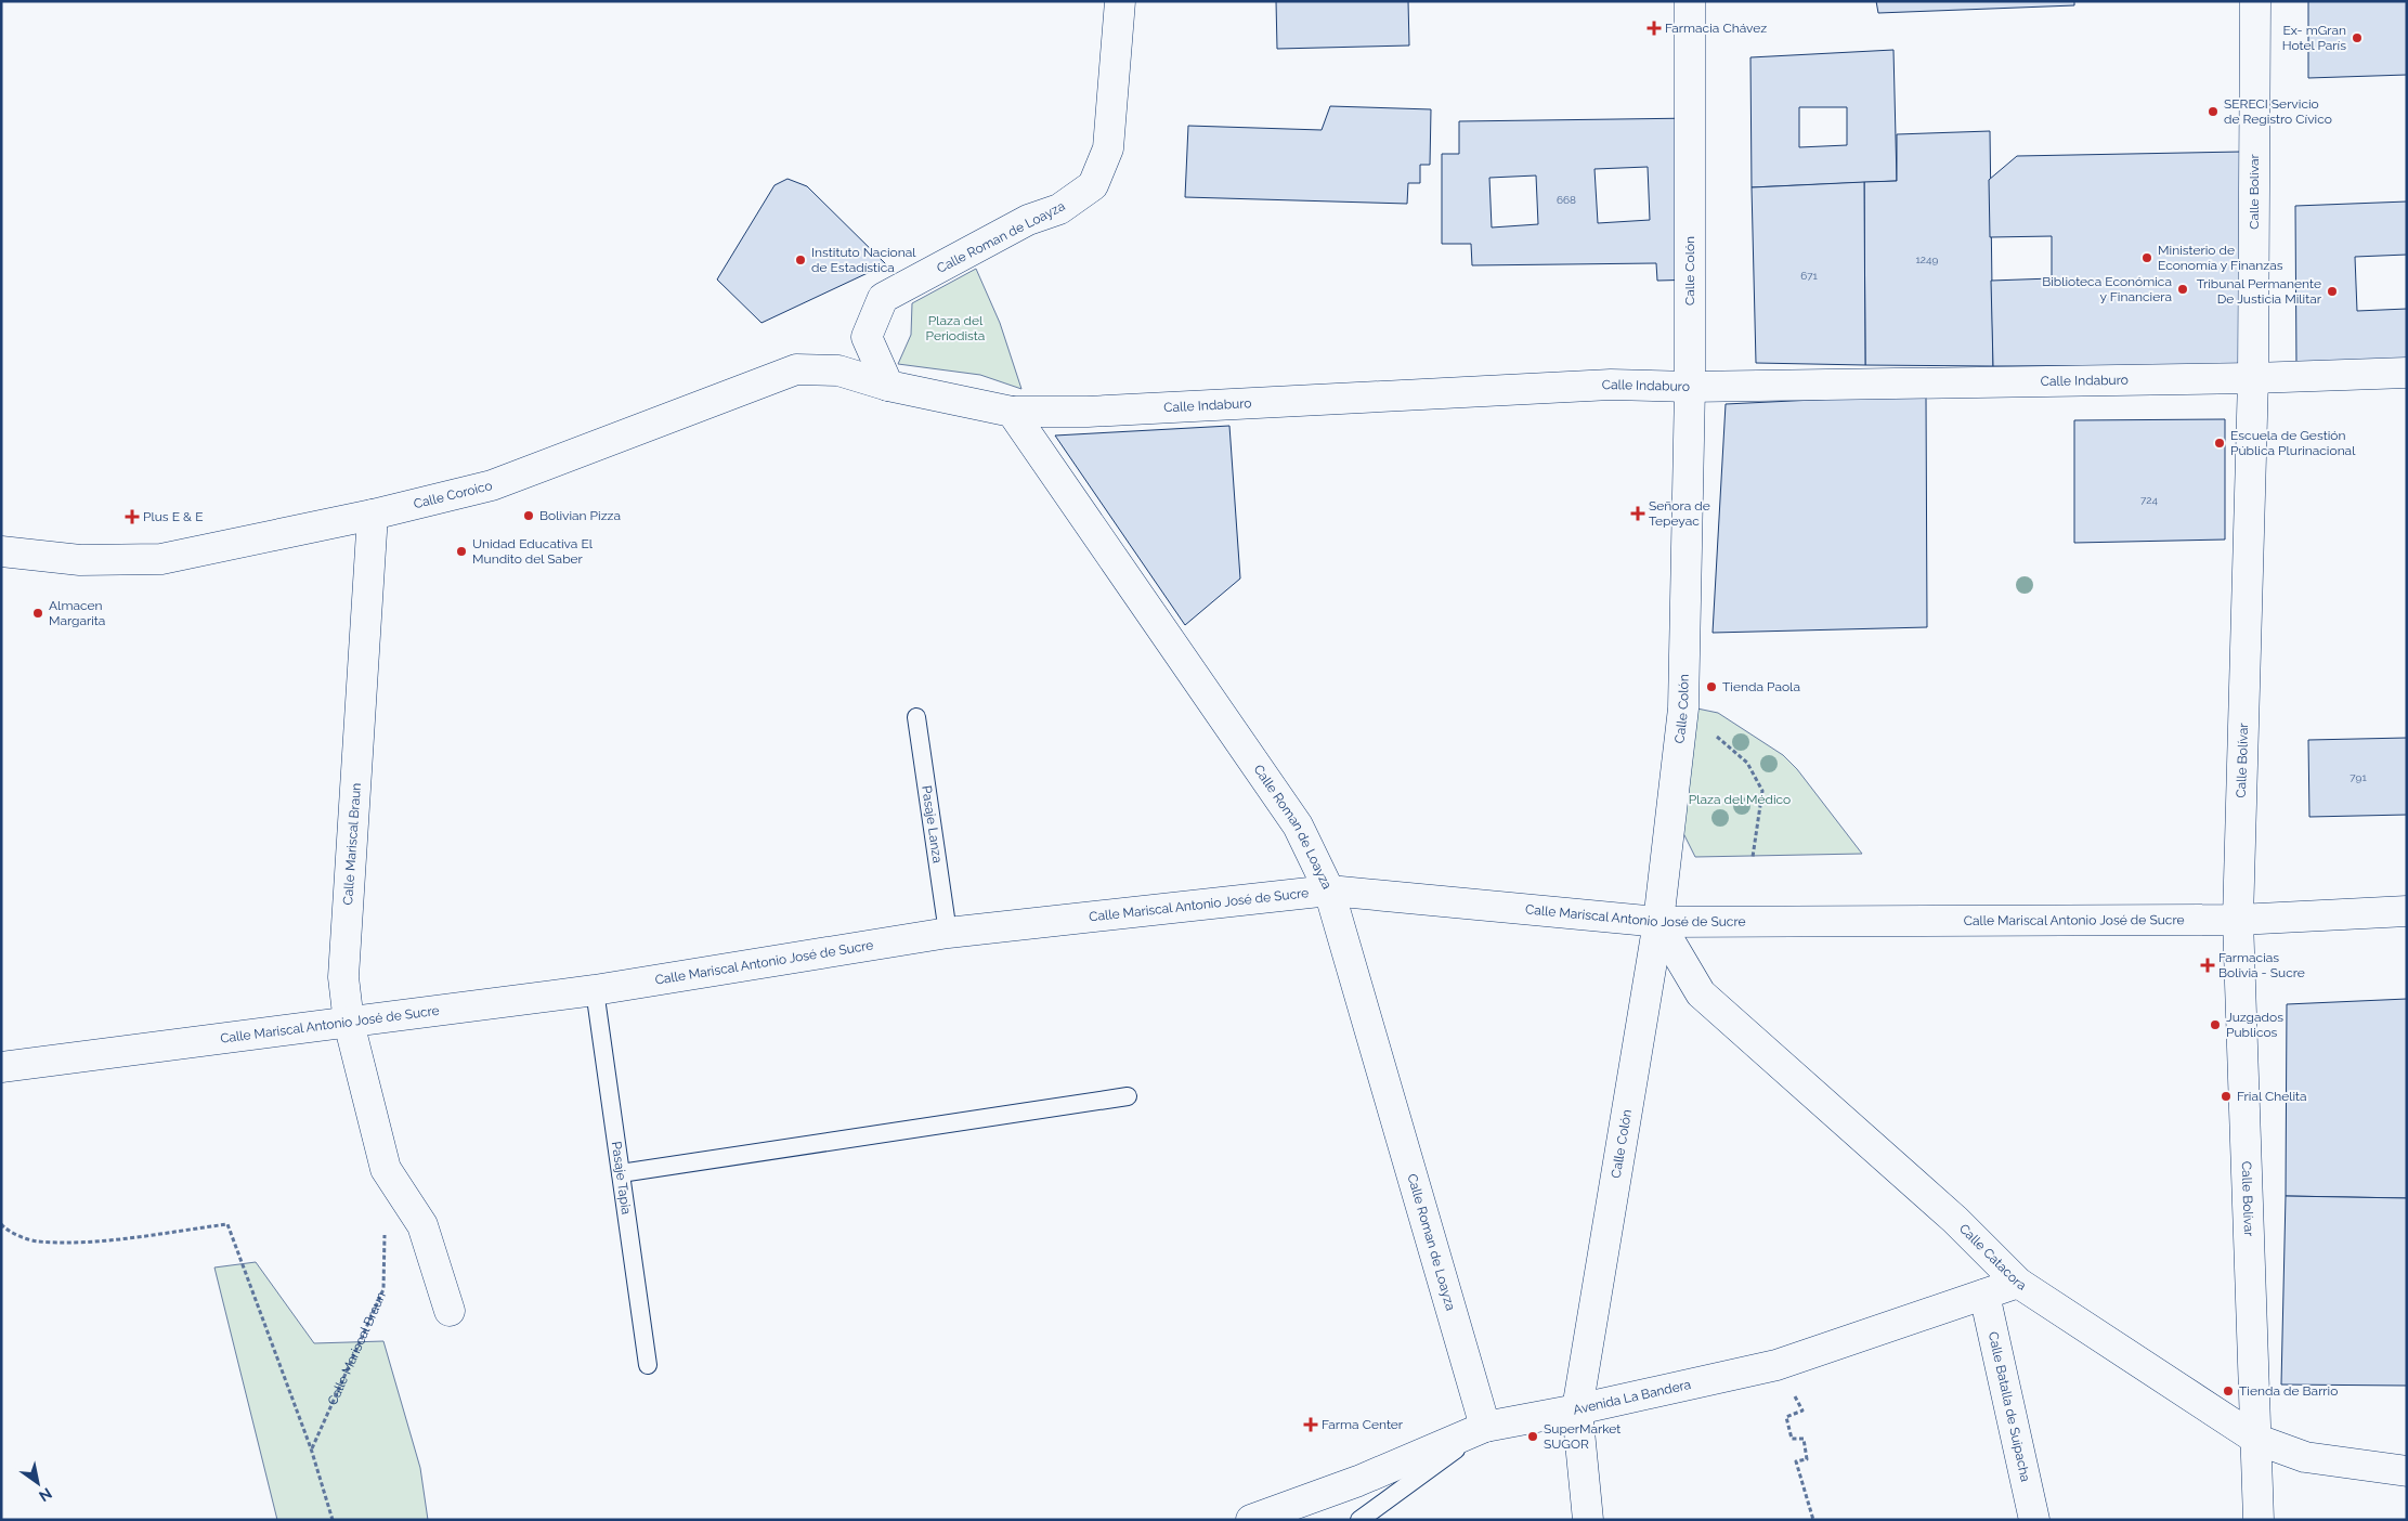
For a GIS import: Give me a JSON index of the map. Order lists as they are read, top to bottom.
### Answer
{
  "streets": {
    "street": [
      "Calle Bolívar",
      "Calle Roman de Loayza",
      "Calle Colón",
      "Calle Indaburo",
      "Calle Coroico",
      "Calle Mariscal Braun",
      "Calle Mariscal Antonio José de Sucre",
      "Calle Catacora",
      "Avenida La Bandera",
      "Calle Batalla de Suipacha"
    ],
    "lane": ["Pasaje Lanza", "Pasaje Tapia"]
  },
  "crossings": [
    ["Calle Bolívar", "Calle Indaburo"],
    ["Calle Bolívar", "Calle Mariscal Antonio José de Sucre"],
    ["Calle Bolívar", "Calle Catacora"],
    ["Calle Roman de Loayza", "Calle Indaburo"],
    ["Calle Roman de Loayza", "Calle Coroico"],
    ["Calle Roman de Loayza", "Calle Mariscal Antonio José de Sucre"],
    ["Calle Roman de Loayza", "Avenida La Bandera"],
    ["Calle Colón", "Calle Indaburo"],
    ["Calle Colón", "Calle Mariscal Antonio José de Sucre"],
    ["Calle Colón", "Calle Catacora"],
    ["Calle Colón", "Avenida La Bandera"],
    ["Calle Indaburo", "Calle Coroico"],
    ["Calle Coroico", "Calle Mariscal Braun"],
    ["Pasaje Lanza", "Calle Mariscal Antonio José de Sucre"],
    ["Calle Mariscal Braun", "Calle Mariscal Antonio José de Sucre"],
    ["Calle Mariscal Antonio José de Sucre", "Pasaje Tapia"],
    ["Calle Mariscal Antonio José de Sucre", "Calle Catacora"],
    ["Calle Catacora", "Avenida La Bandera"],
    ["Avenida La Bandera", "Calle Batalla de Suipacha"]
  ],
  "parks": ["Plaza del Periodista", "Plaza del Médico"],
  "places": {
    "health": [
      "Farmacia Chávez",
      "Señora de Tepeyac",
      "Plus E & E",
      "Farmacias Bolivia - Sucre",
      "Farma Center"
    ],
    "other": [
      "Ex- mGran Hotel París",
      "SERECI Servicio de Registro Cívico",
      "Ministerio de Economía y Finanzas",
      "Instituto Nacional de Estadística",
      "Biblioteca Económica y Financiera",
      "Tribunal Permanente De Justicia Militar",
      "Escuela de Gestión Pública Plurinacional",
      "Bolivian Pizza",
      "Unidad Educativa El Mundito del Saber",
      "Almacen Margarita",
      "Tienda Paola",
      "Juzgados Publicos",
      "Frial Chelita",
      "Tienda de Barrio",
      "SuperMarket SUGOR"
    ]
  },
  "house_numbers": [
    "668",
    "1249",
    "671",
    "724",
    "791"
  ],
  "north": "bottom right"
}
